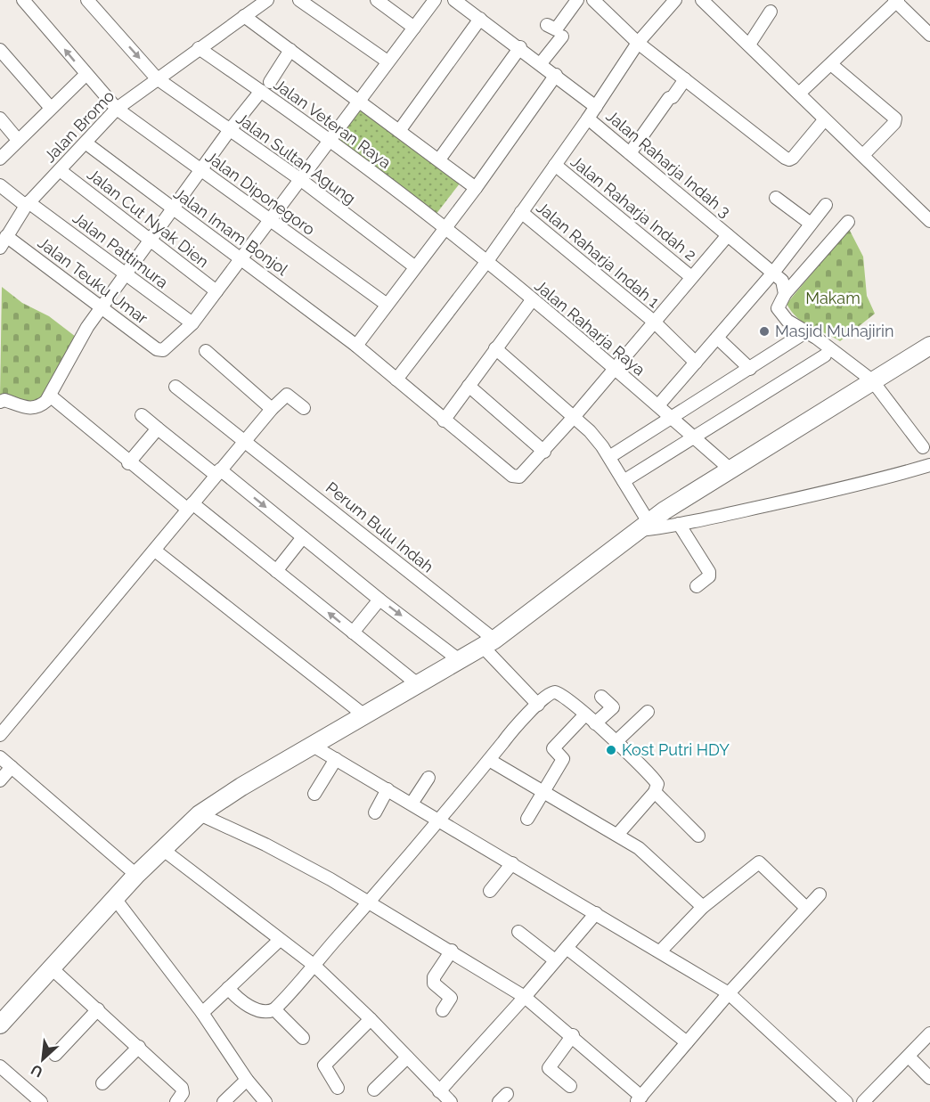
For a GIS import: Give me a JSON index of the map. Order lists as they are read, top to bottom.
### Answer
{
  "streets": {
    "street": [
      "Jalan Veteran Raya",
      "Jalan Bromo",
      "Jalan Sultan Agung",
      "Jalan Raharja Indah 3",
      "Jalan Diponegoro",
      "Jalan Raharja Indah 2",
      "Jalan Cut Nyak Dien",
      "Jalan Imam Bonjol",
      "Jalan Pattimura",
      "Jalan Raharja Indah 1",
      "Jalan Teuku Umar",
      "Jalan Raharja Raya",
      "Perum Bulu Indah"
    ]
  },
  "crossings": [
    ["Jalan Veteran Raya", "Jalan Bromo"],
    ["Jalan Veteran Raya", "Jalan Raharja Raya"],
    ["Jalan Bromo", "Jalan Sultan Agung"],
    ["Jalan Bromo", "Jalan Diponegoro"],
    ["Jalan Bromo", "Jalan Cut Nyak Dien"],
    ["Jalan Bromo", "Jalan Imam Bonjol"],
    ["Jalan Bromo", "Jalan Pattimura"],
    ["Jalan Bromo", "Jalan Teuku Umar"],
    ["Jalan Pattimura", "Jalan Teuku Umar"]
  ],
  "parks": ["Makam"],
  "places": ["Masjid Muhajirin", "Kost Putri HDY"],
  "north": "bottom left"
}
